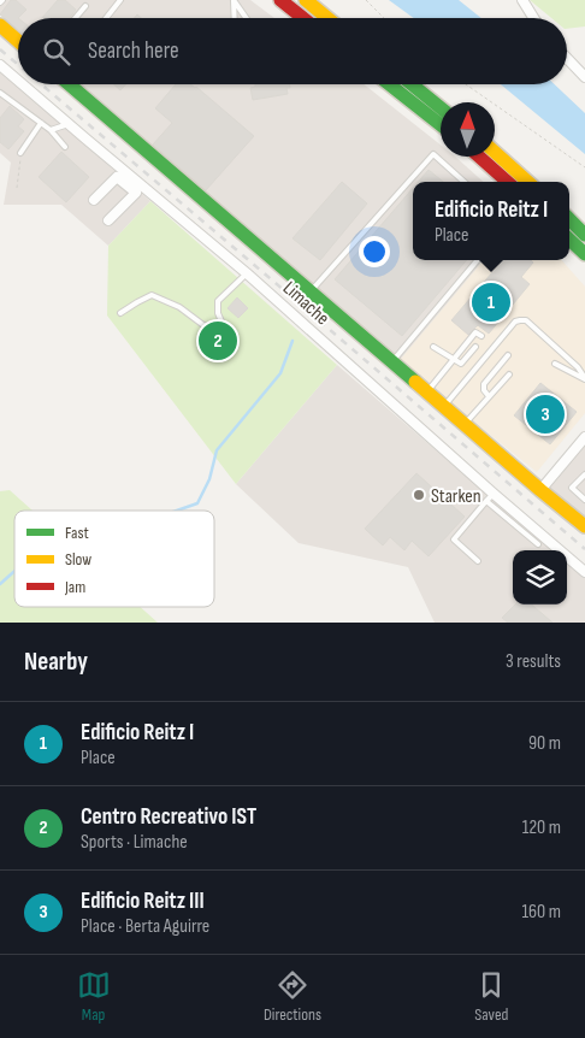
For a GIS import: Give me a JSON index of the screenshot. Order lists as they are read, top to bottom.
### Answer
{
  "streets": {
    "main road": ["Limache"]
  },
  "places": ["Starken"],
  "legend": ["Fast", "Slow", "Jam"],
  "north": "top",
  "page": {
    "search": "Search here",
    "popup": ["Edificio Reitz I", "Place"],
    "pins": ["1", "2", "3"],
    "heading": ["Nearby", "3 results"],
    "list": [
      {
        "mark": "1",
        "name": "Edificio Reitz I",
        "note": "Place",
        "value": "90 m"
      },
      {
        "mark": "2",
        "name": "Centro Recreativo IST",
        "note": "Sports · Limache",
        "value": "120 m"
      },
      {
        "mark": "3",
        "name": "Edificio Reitz III",
        "note": "Place · Berta Aguirre",
        "value": "160 m"
      }
    ],
    "nav": ["Map", "Directions", "Saved"]
  }
}
